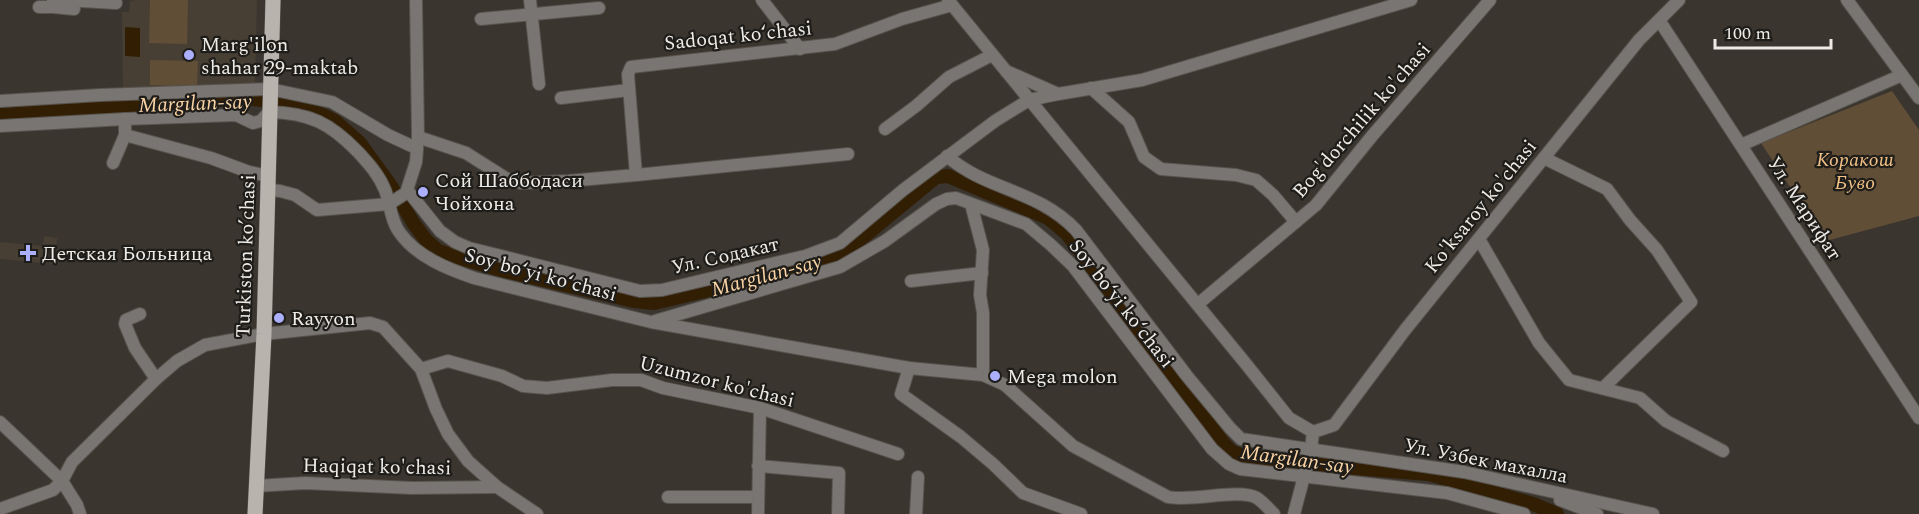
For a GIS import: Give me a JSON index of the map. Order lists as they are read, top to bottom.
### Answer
{
  "streets": {
    "main road": ["Turkiston ko’chasi"],
    "street": [
      "Sadoqat koʻchasi",
      "Bog'dorchilik ko'chasi",
      "Ko'ksaroy ko'chasi",
      "Ул. Марифат",
      "Ул. Содакат",
      "Soy boʻyi koʻchasi",
      "Uzumzor ko'chasi",
      "Ул. Узбек махалла",
      "Haqiqat ko'chasi"
    ]
  },
  "crossings": [
    ["Ko'ksaroy ko'chasi", "Ул. Марифат"],
    ["Ул. Содакат", "Ул. Узбек махалла"],
    ["Turkiston ko’chasi", "Soy boʻyi koʻchasi"],
    ["Turkiston ko’chasi", "Haqiqat ko'chasi"]
  ],
  "water": ["Margilan-say"],
  "parks": ["Коракош Буво"],
  "places": {
    "other": [
      "Marg'ilon shahar 29-maktab",
      "Сой Шаббодаси Чойхона",
      "Rayyon",
      "Mega molon"
    ],
    "health": ["Детская Больница"]
  },
  "scale_bar": "100 m"
}
